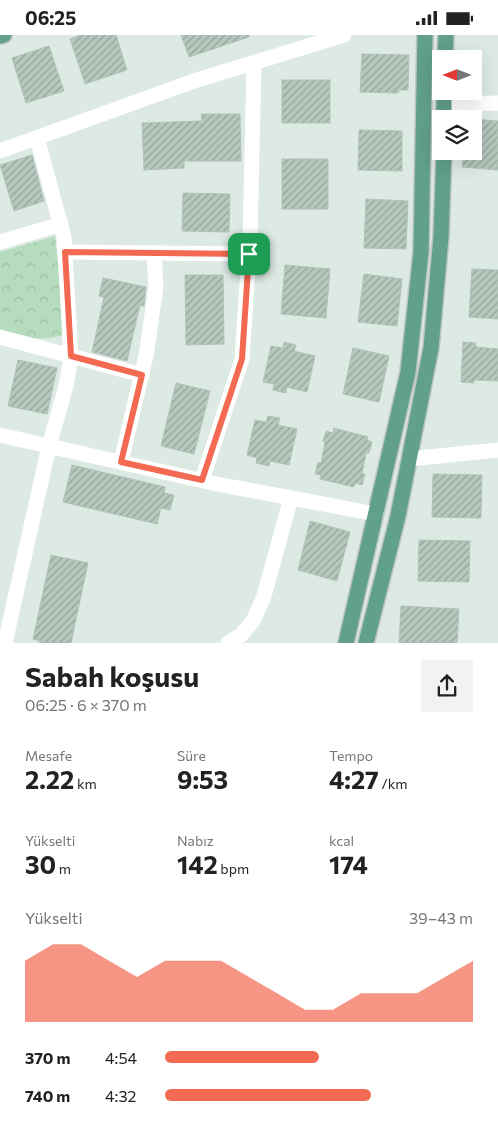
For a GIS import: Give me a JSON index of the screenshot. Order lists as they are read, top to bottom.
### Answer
{
  "north": "left",
  "page": {
    "status": "06:25",
    "heading": ["Sabah koşusu", "06:25 · 6 × 370 m"],
    "stats": [
      ["Mesafe", "2.22 km"],
      ["Süre", "9:53"],
      ["Tempo", "4:27 /km"],
      ["Yükselti", "30 m"],
      ["Nabız", "142 bpm"],
      ["kcal", "174"]
    ],
    "chart": ["Yükselti", "39–43 m"],
    "list": [
      {
        "name": "370 m",
        "note": "4:54"
      },
      {
        "name": "740 m",
        "note": "4:32"
      }
    ]
  }
}
